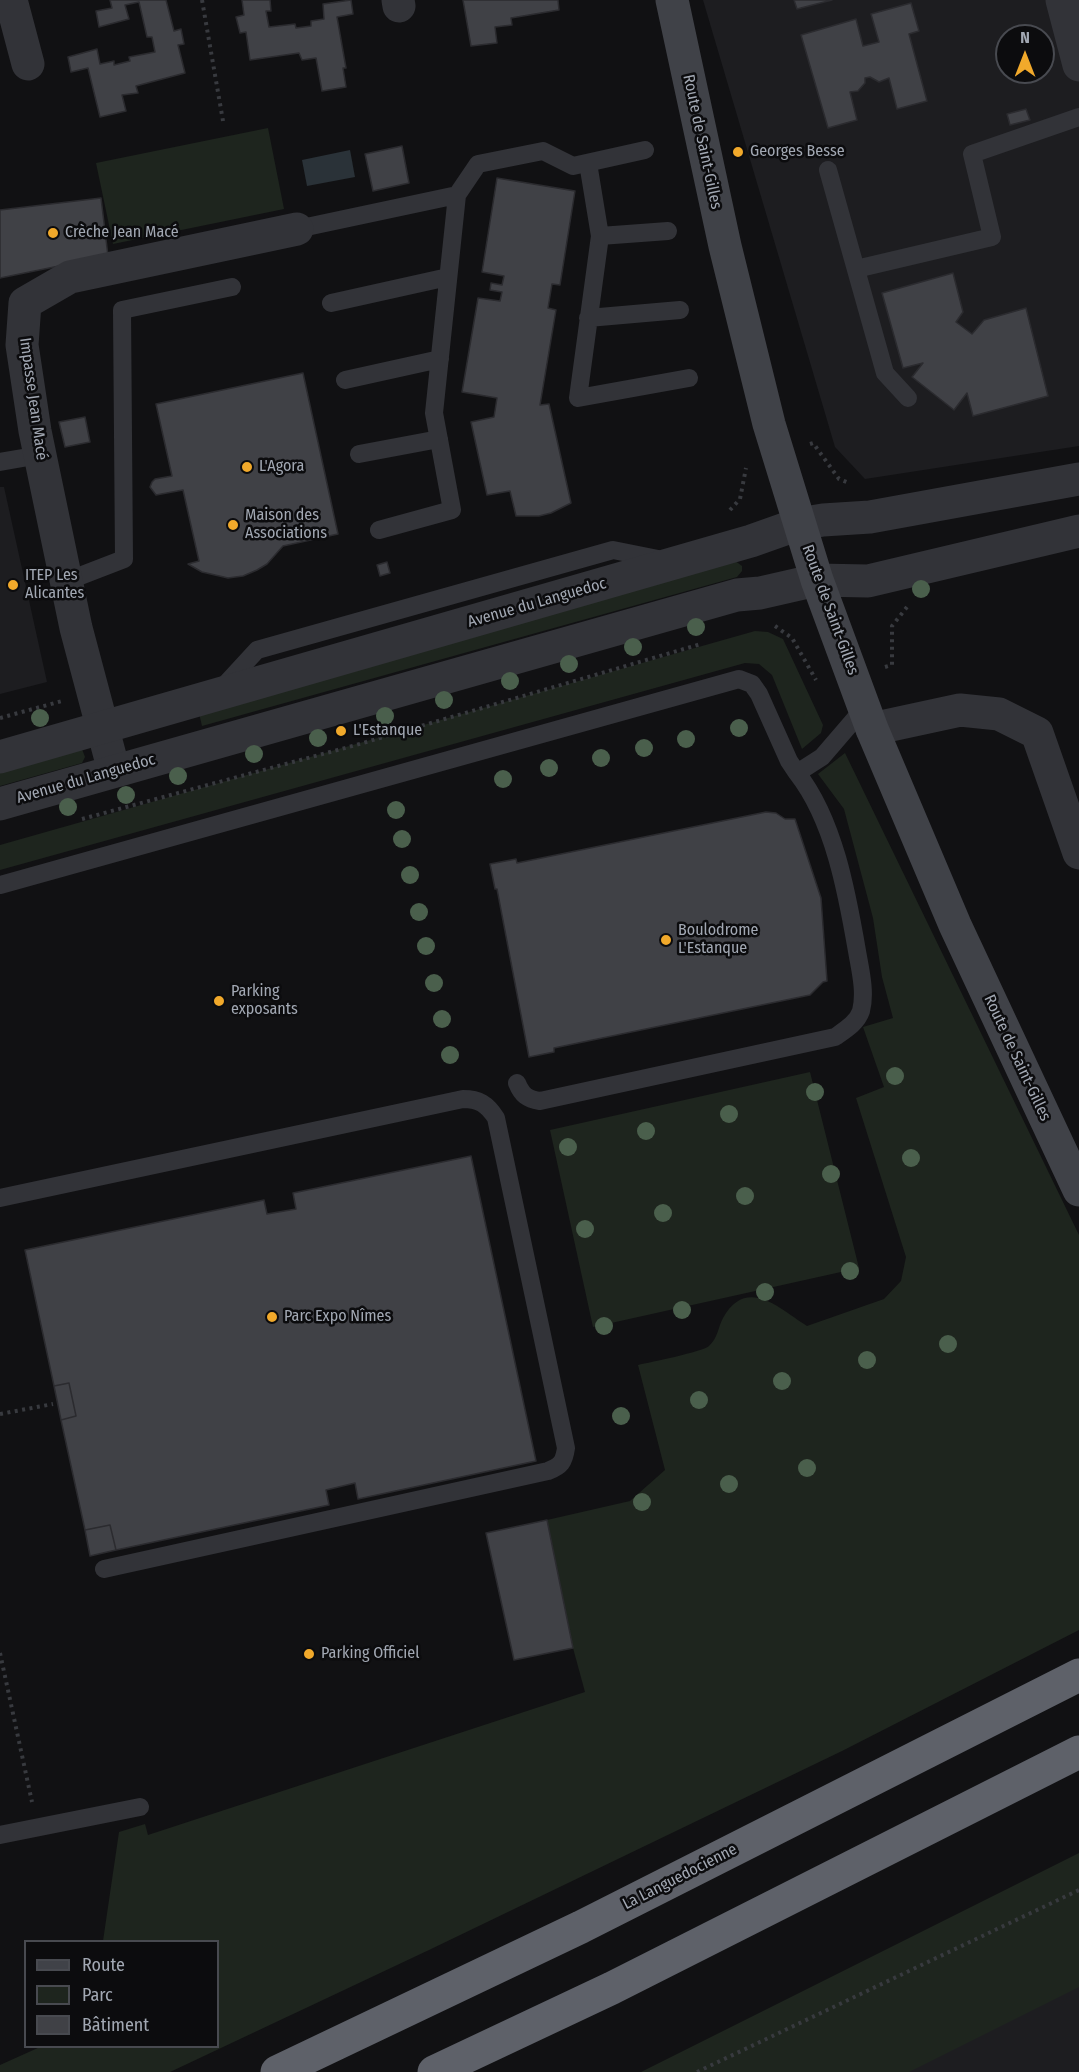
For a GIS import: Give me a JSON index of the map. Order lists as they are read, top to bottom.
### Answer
{
  "streets": {
    "highway": ["La Languedocienne"],
    "main road": ["Route de Saint-Gilles"],
    "street": ["Impasse Jean Macé", "Avenue du Languedoc"]
  },
  "crossings": [
    ["Route de Saint-Gilles", "Avenue du Languedoc"],
    ["Impasse Jean Macé", "Avenue du Languedoc"]
  ],
  "places": [
    "Georges Besse",
    "Crèche Jean Macé",
    "L'Agora",
    "Maison des Associations",
    "ITEP Les Alicantes",
    "L'Estanque",
    "Boulodrome L'Estanque",
    "Parking exposants",
    "Parc Expo Nîmes",
    "Parking Officiel"
  ],
  "legend": ["Route", "Parc", "Bâtiment"],
  "north": "top"
}
